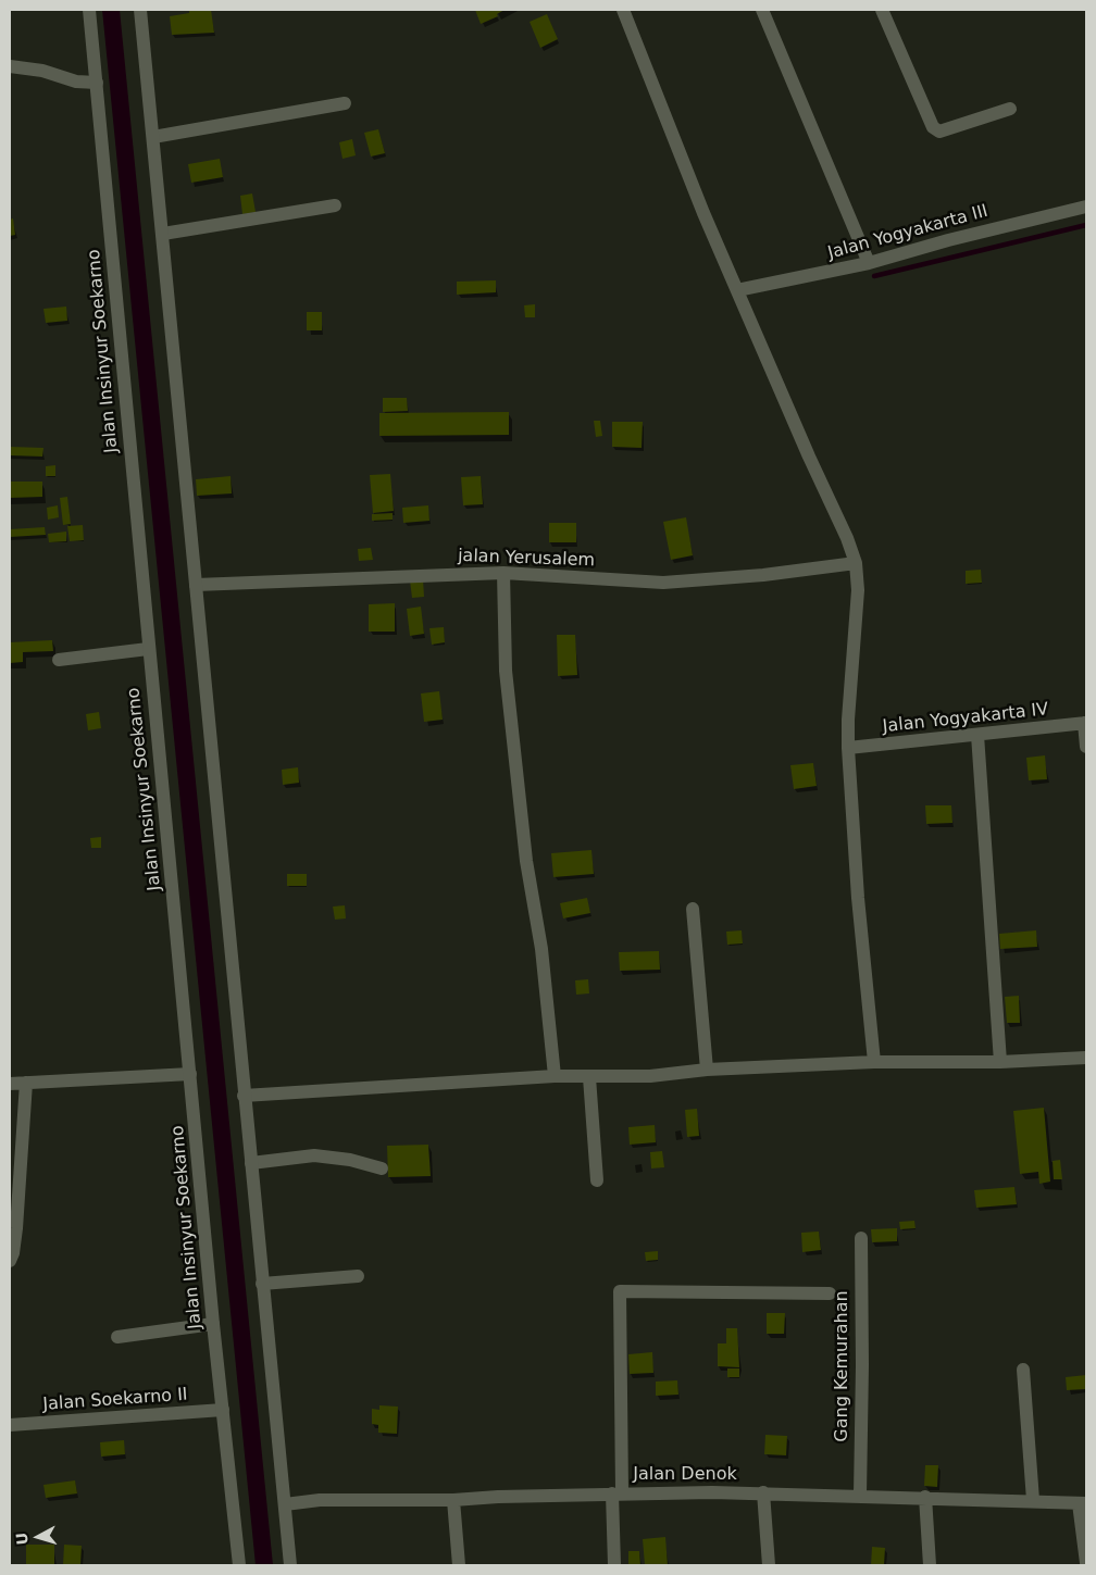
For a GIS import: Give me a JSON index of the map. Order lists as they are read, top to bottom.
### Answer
{
  "streets": {
    "street": [
      "Jalan Yogyakarta III",
      "Jalan Insinyur Soekarno",
      "jalan Yerusalem",
      "Jalan Yogyakarta IV",
      "Gang Kemurahan",
      "Jalan Soekarno II",
      "Jalan Denok"
    ]
  },
  "crossings": [
    ["Jalan Insinyur Soekarno", "Jalan Soekarno II"],
    ["Gang Kemurahan", "Jalan Denok"]
  ],
  "north": "left"
}
